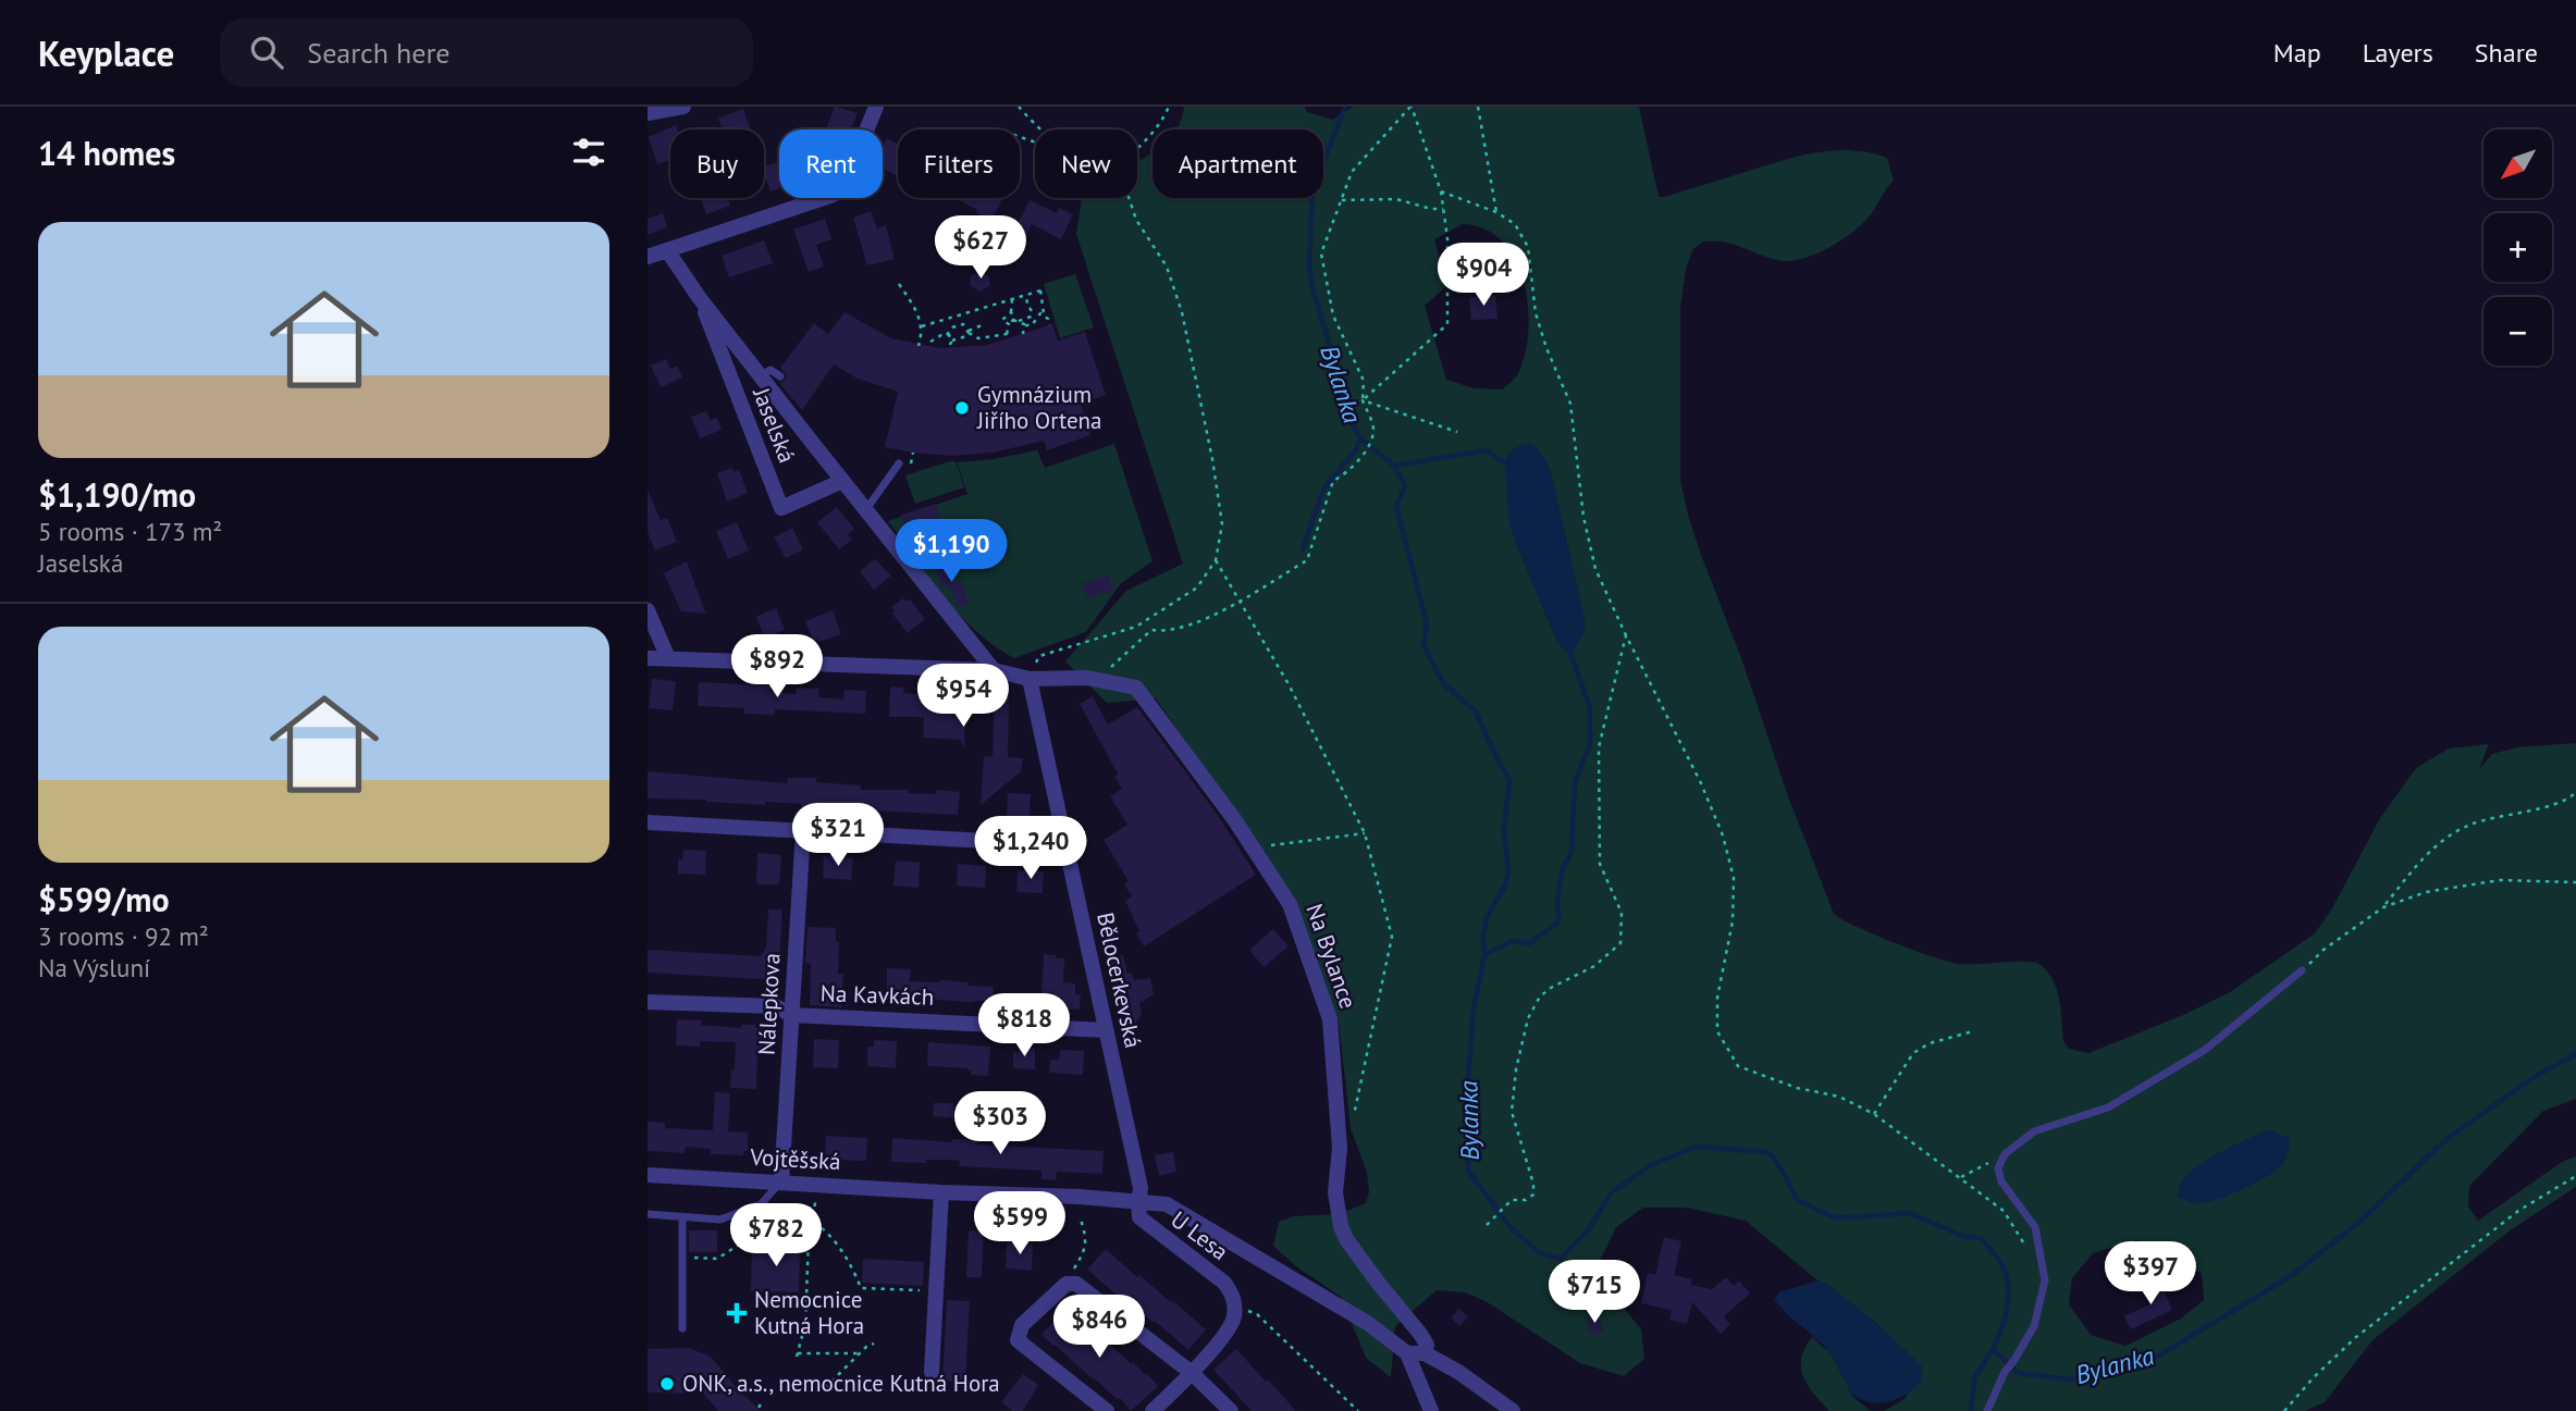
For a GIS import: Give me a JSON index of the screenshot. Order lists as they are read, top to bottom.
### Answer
{
  "streets": {
    "street": [
      "Jaselská",
      "Na Bylance",
      "Bělocerkevská",
      "Na Kavkách",
      "Nálepkova",
      "Vojtěšská",
      "U Lesa"
    ]
  },
  "crossings": [
    ["Jaselská", "Na Bylance"],
    ["Na Bylance", "Bělocerkevská"],
    ["Bělocerkevská", "Na Kavkách"],
    ["Bělocerkevská", "Vojtěšská"],
    ["Bělocerkevská", "U Lesa"],
    ["Na Kavkách", "Nálepkova"],
    ["Nálepkova", "Vojtěšská"],
    ["Vojtěšská", "U Lesa"]
  ],
  "water": ["Bylanka"],
  "places": {
    "other": ["Gymnázium Jiřího Ortena", "ONK, a.s., nemocnice Kutná Hora"],
    "health": ["Nemocnice Kutná Hora"]
  },
  "north": "bottom left",
  "page": {
    "header": "Keyplace",
    "search": "Search here",
    "nav": ["Map", "Layers", "Share"],
    "heading": "14 homes",
    "map_buttons": ["+", "−"],
    "chip": [
      "Buy",
      "Rent",
      "Filters",
      "New",
      "Apartment"
    ],
    "list": [
      {
        "name": "$1,190/mo",
        "note": "5 rooms · 173 m² · Jaselská"
      },
      {
        "name": "$599/mo",
        "note": "3 rooms · 92 m² · Na Výsluní"
      }
    ],
    "price": [
      "$627",
      "$904",
      "$1,190",
      "$892",
      "$954",
      "$321",
      "$1,240",
      "$818",
      "$303",
      "$599",
      "$782",
      "$397",
      "$715",
      "$846"
    ]
  }
}
